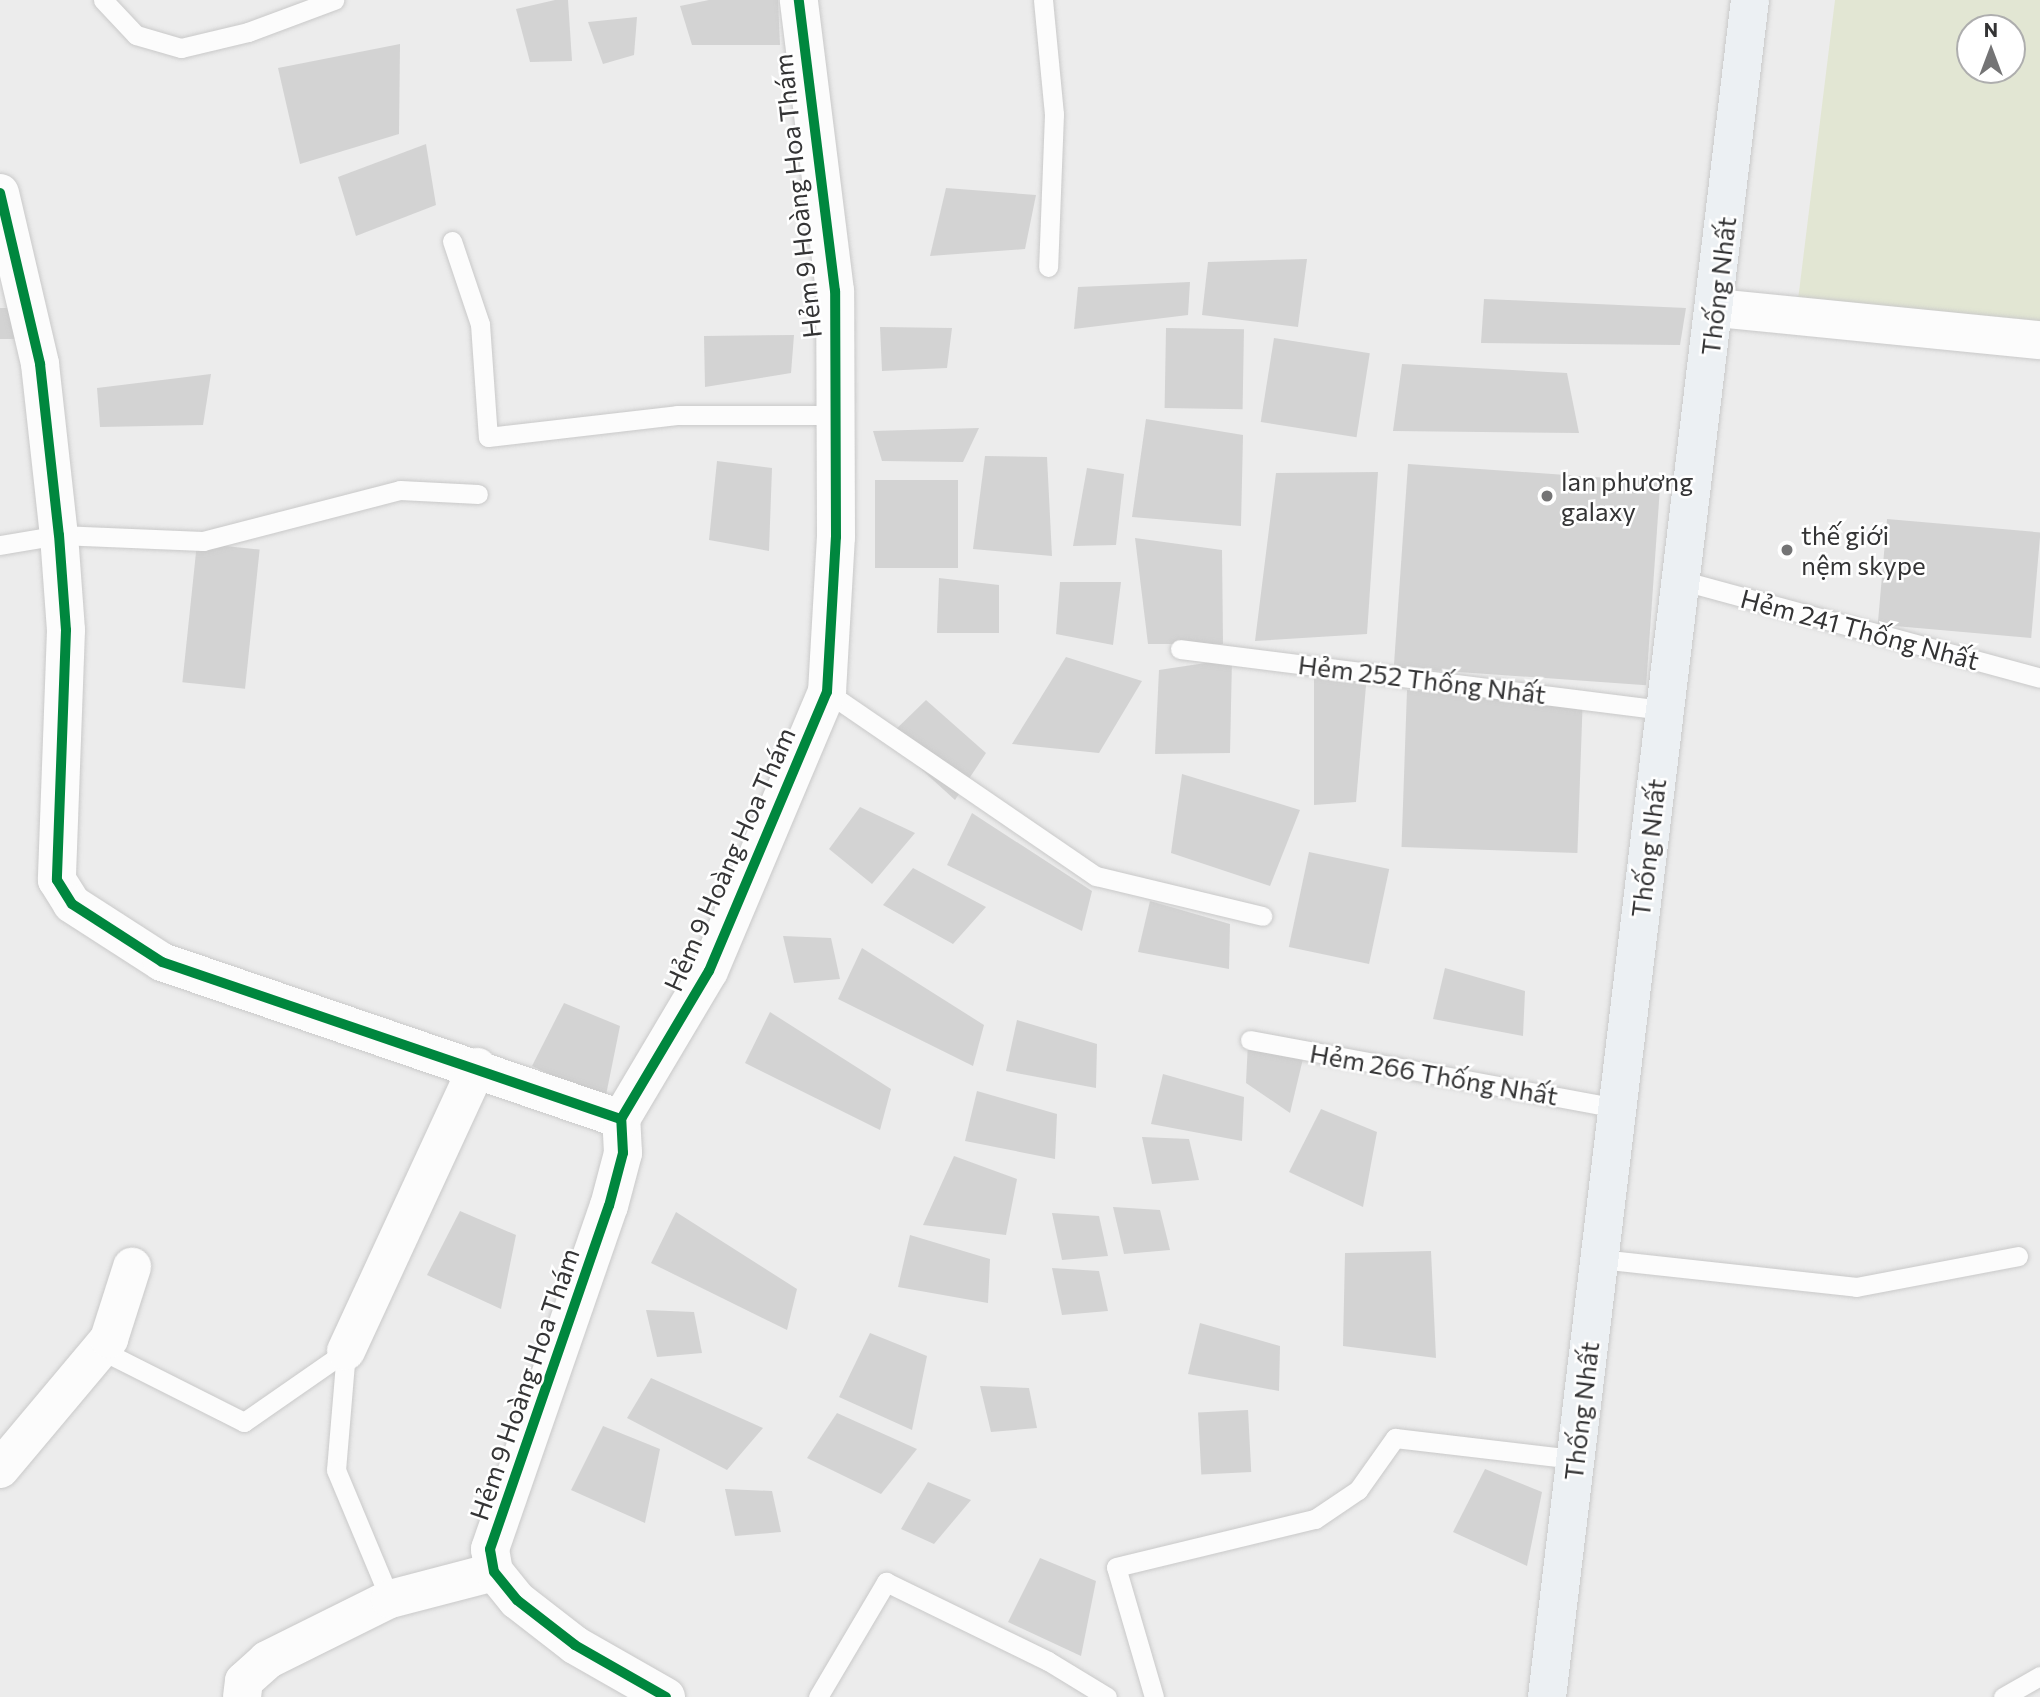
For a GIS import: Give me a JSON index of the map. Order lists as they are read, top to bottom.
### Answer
{
  "streets": {
    "main road": ["Thống Nhất"],
    "street": ["Hẻm 9 Hoàng Hoa Thám"],
    "lane": ["Hẻm 241 Thống Nhất", "Hẻm 252 Thống Nhất", "Hẻm 266 Thống Nhất"]
  },
  "crossings": [
    ["Thống Nhất", "Hẻm 241 Thống Nhất"],
    ["Thống Nhất", "Hẻm 252 Thống Nhất"],
    ["Thống Nhất", "Hẻm 266 Thống Nhất"]
  ],
  "places": ["lan phương galaxy", "thế giới nệm skype"],
  "north": "top"
}
